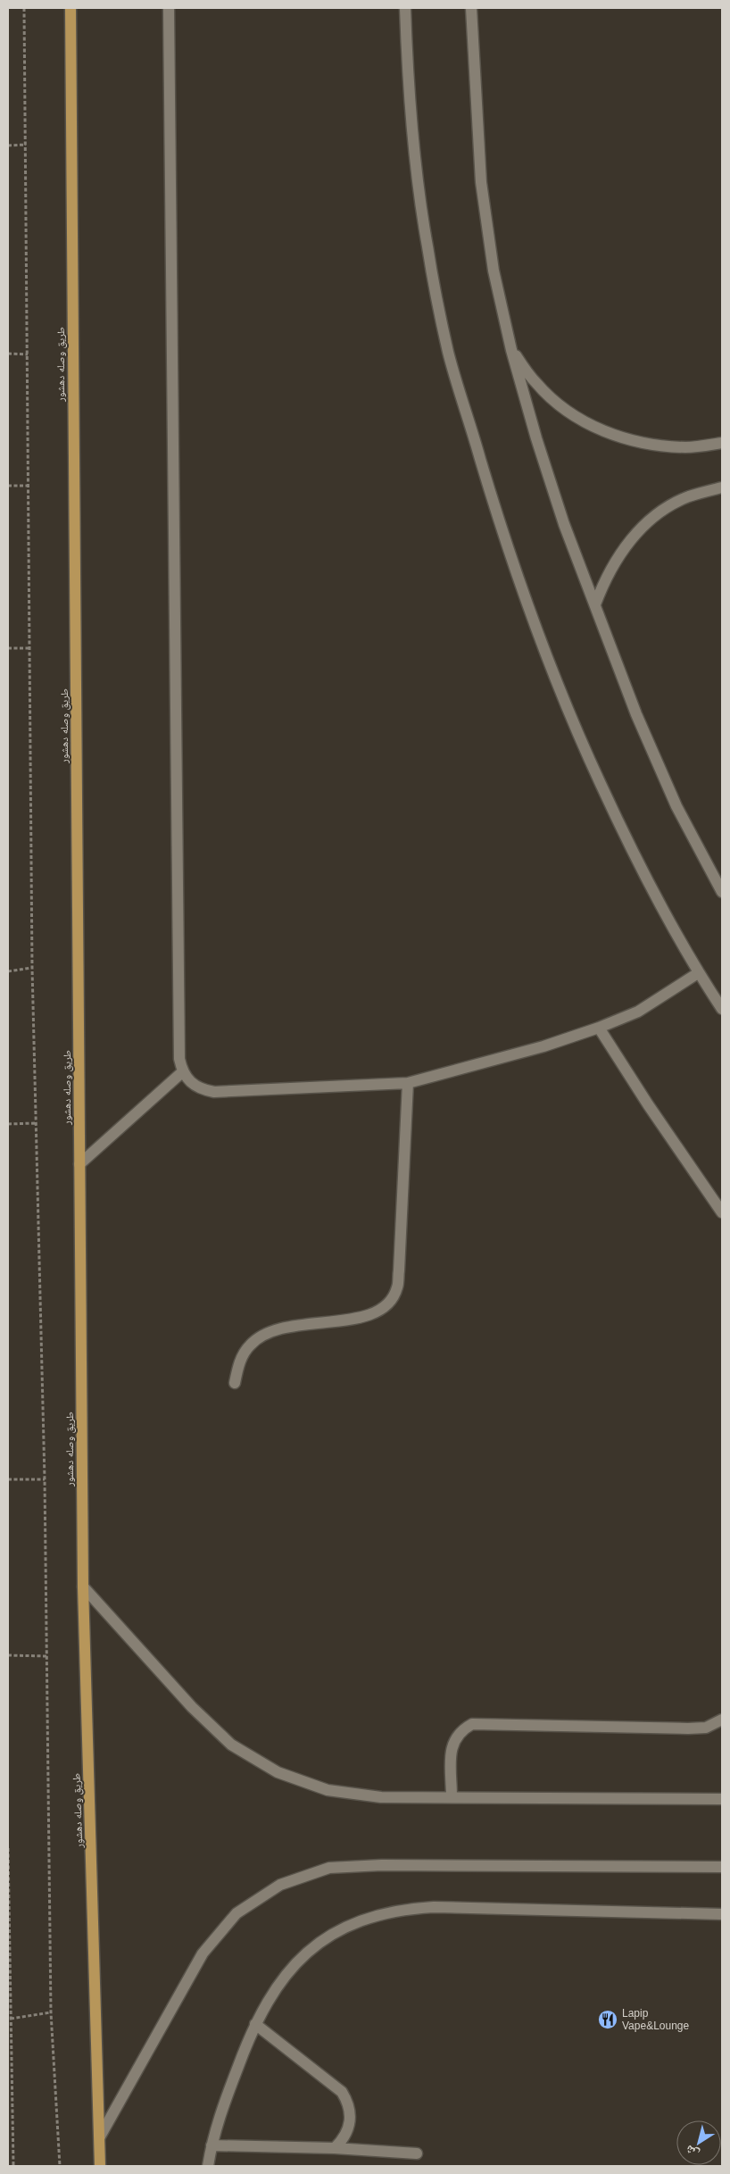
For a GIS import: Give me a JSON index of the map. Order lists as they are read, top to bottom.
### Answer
{
  "streets": {
    "main road": ["طريق وصله دهشور"]
  },
  "places": {
    "restaurant": ["Lapip Vape&Lounge"]
  },
  "north": "bottom left"
}
